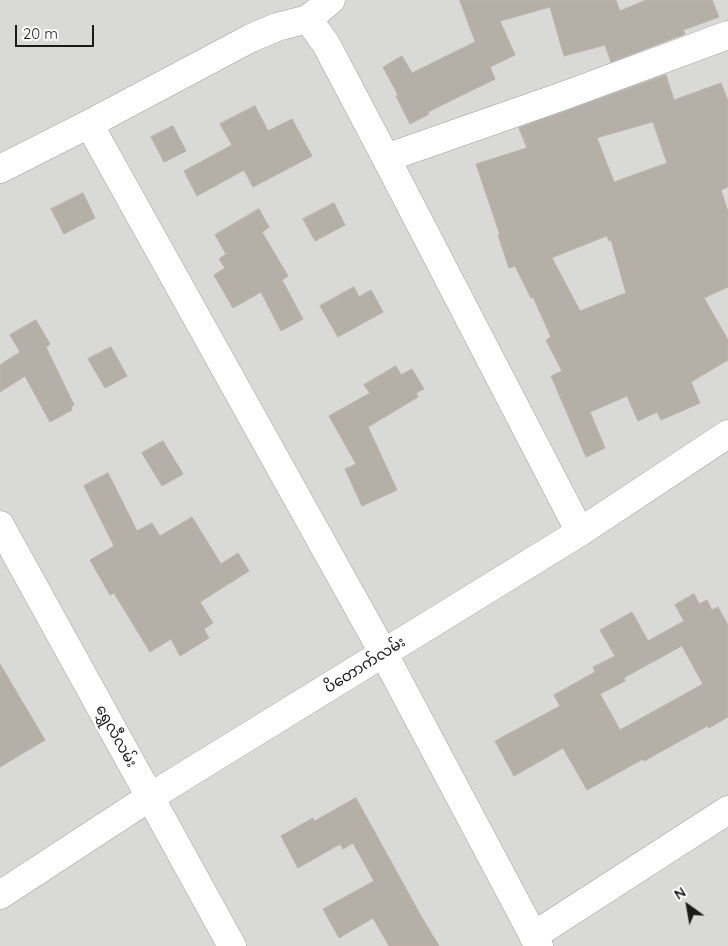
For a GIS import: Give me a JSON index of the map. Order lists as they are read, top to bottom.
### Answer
{
  "streets": {
    "street": ["ပိတောက်လမ်း", "ရွှေလီလမ်း"]
  },
  "crossings": [
    ["ပိတောက်လမ်း", "ရွှေလီလမ်း"]
  ],
  "scale_bar": "20 m",
  "north": "top left"
}
